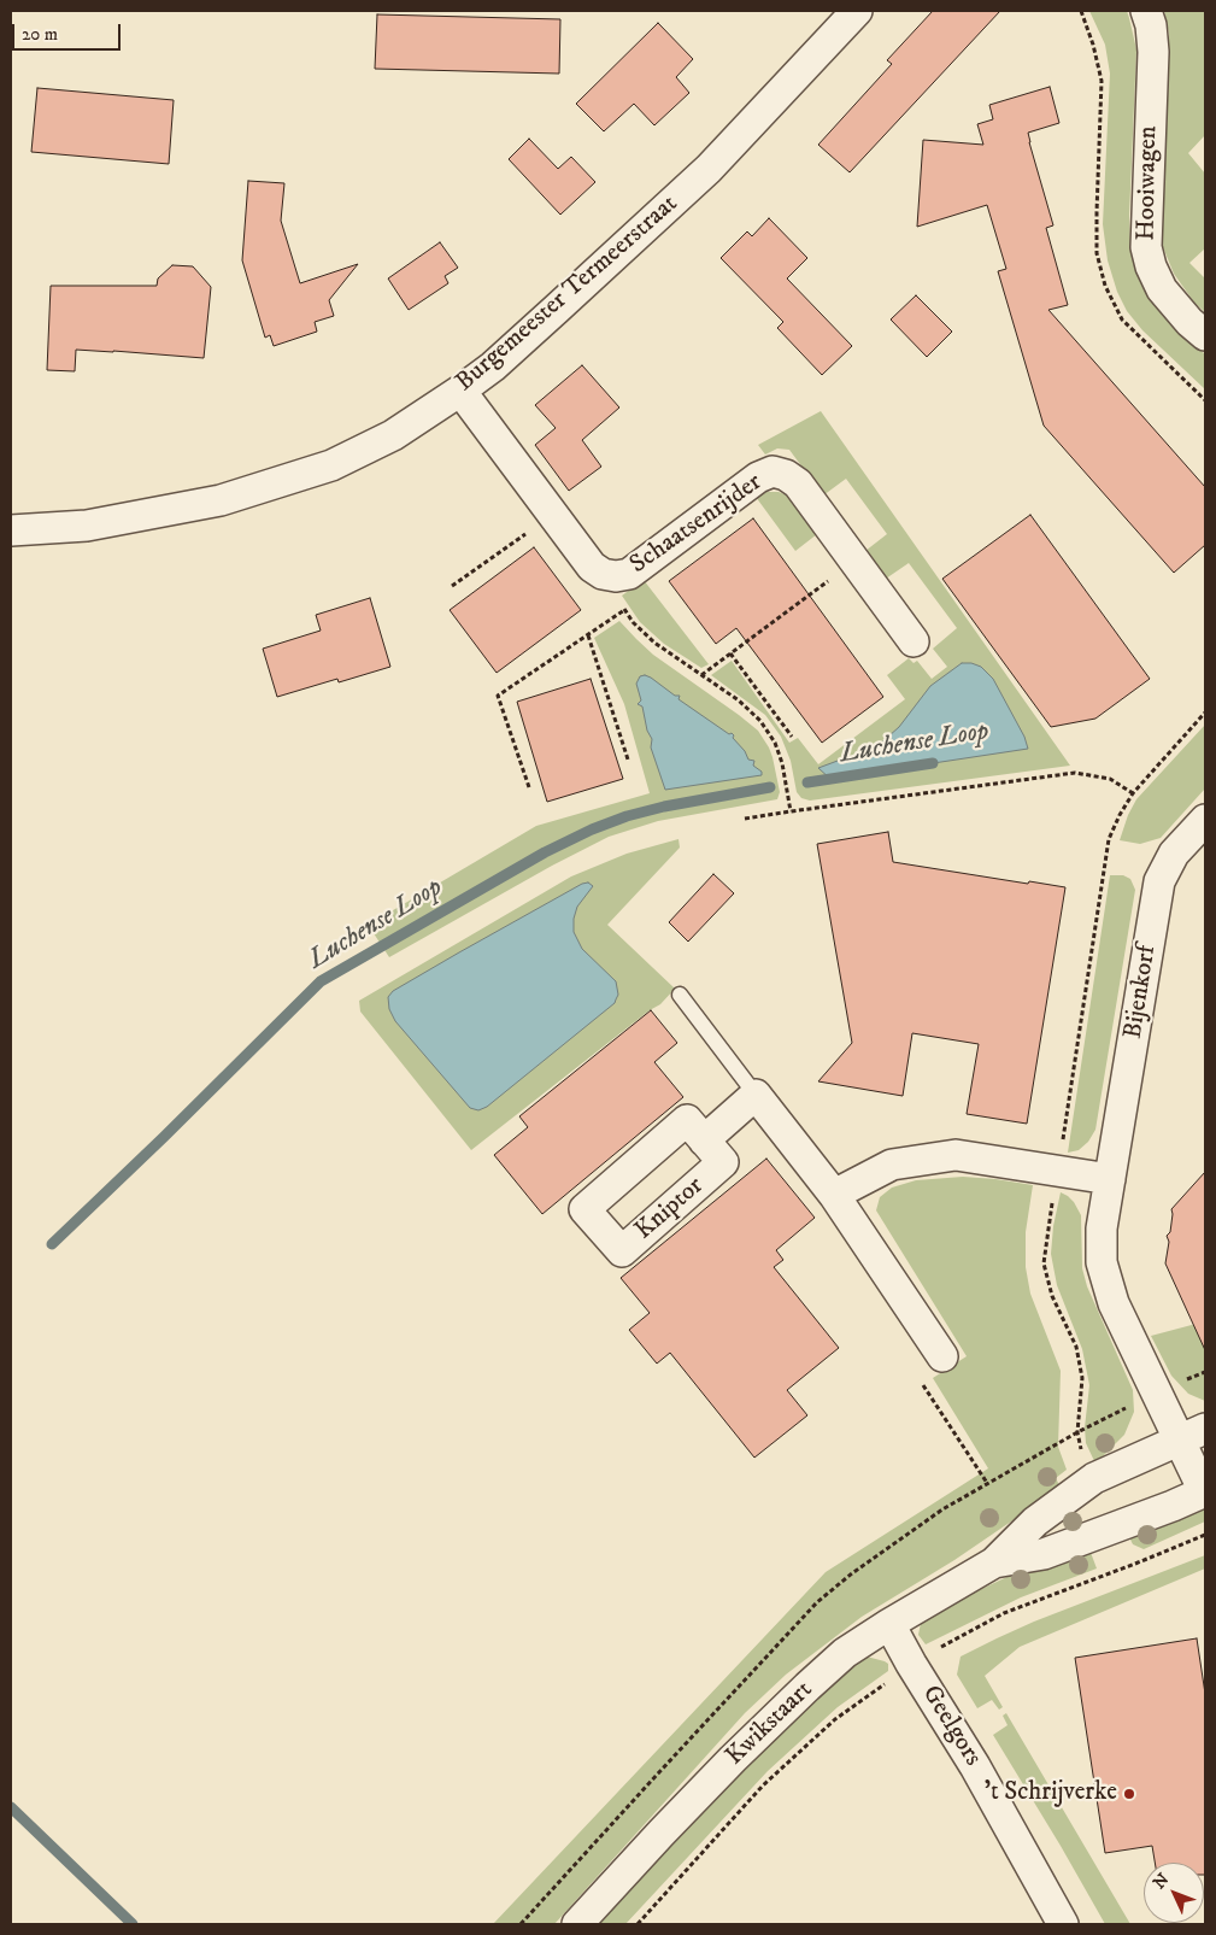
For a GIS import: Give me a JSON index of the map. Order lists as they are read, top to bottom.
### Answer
{
  "streets": {
    "street": [
      "Hooiwagen",
      "Burgemeester Termeerstraat",
      "Schaatsenrijder",
      "Bijenkorf",
      "Kniptor",
      "Kwikstaart",
      "Geelgors"
    ]
  },
  "crossings": [
    ["Burgemeester Termeerstraat", "Schaatsenrijder"],
    ["Bijenkorf", "Kwikstaart"],
    ["Kwikstaart", "Geelgors"]
  ],
  "water": ["Luchense Loop"],
  "places": ["'t Schrijverke"],
  "scale_bar": "20 m",
  "north": "top left"
}
